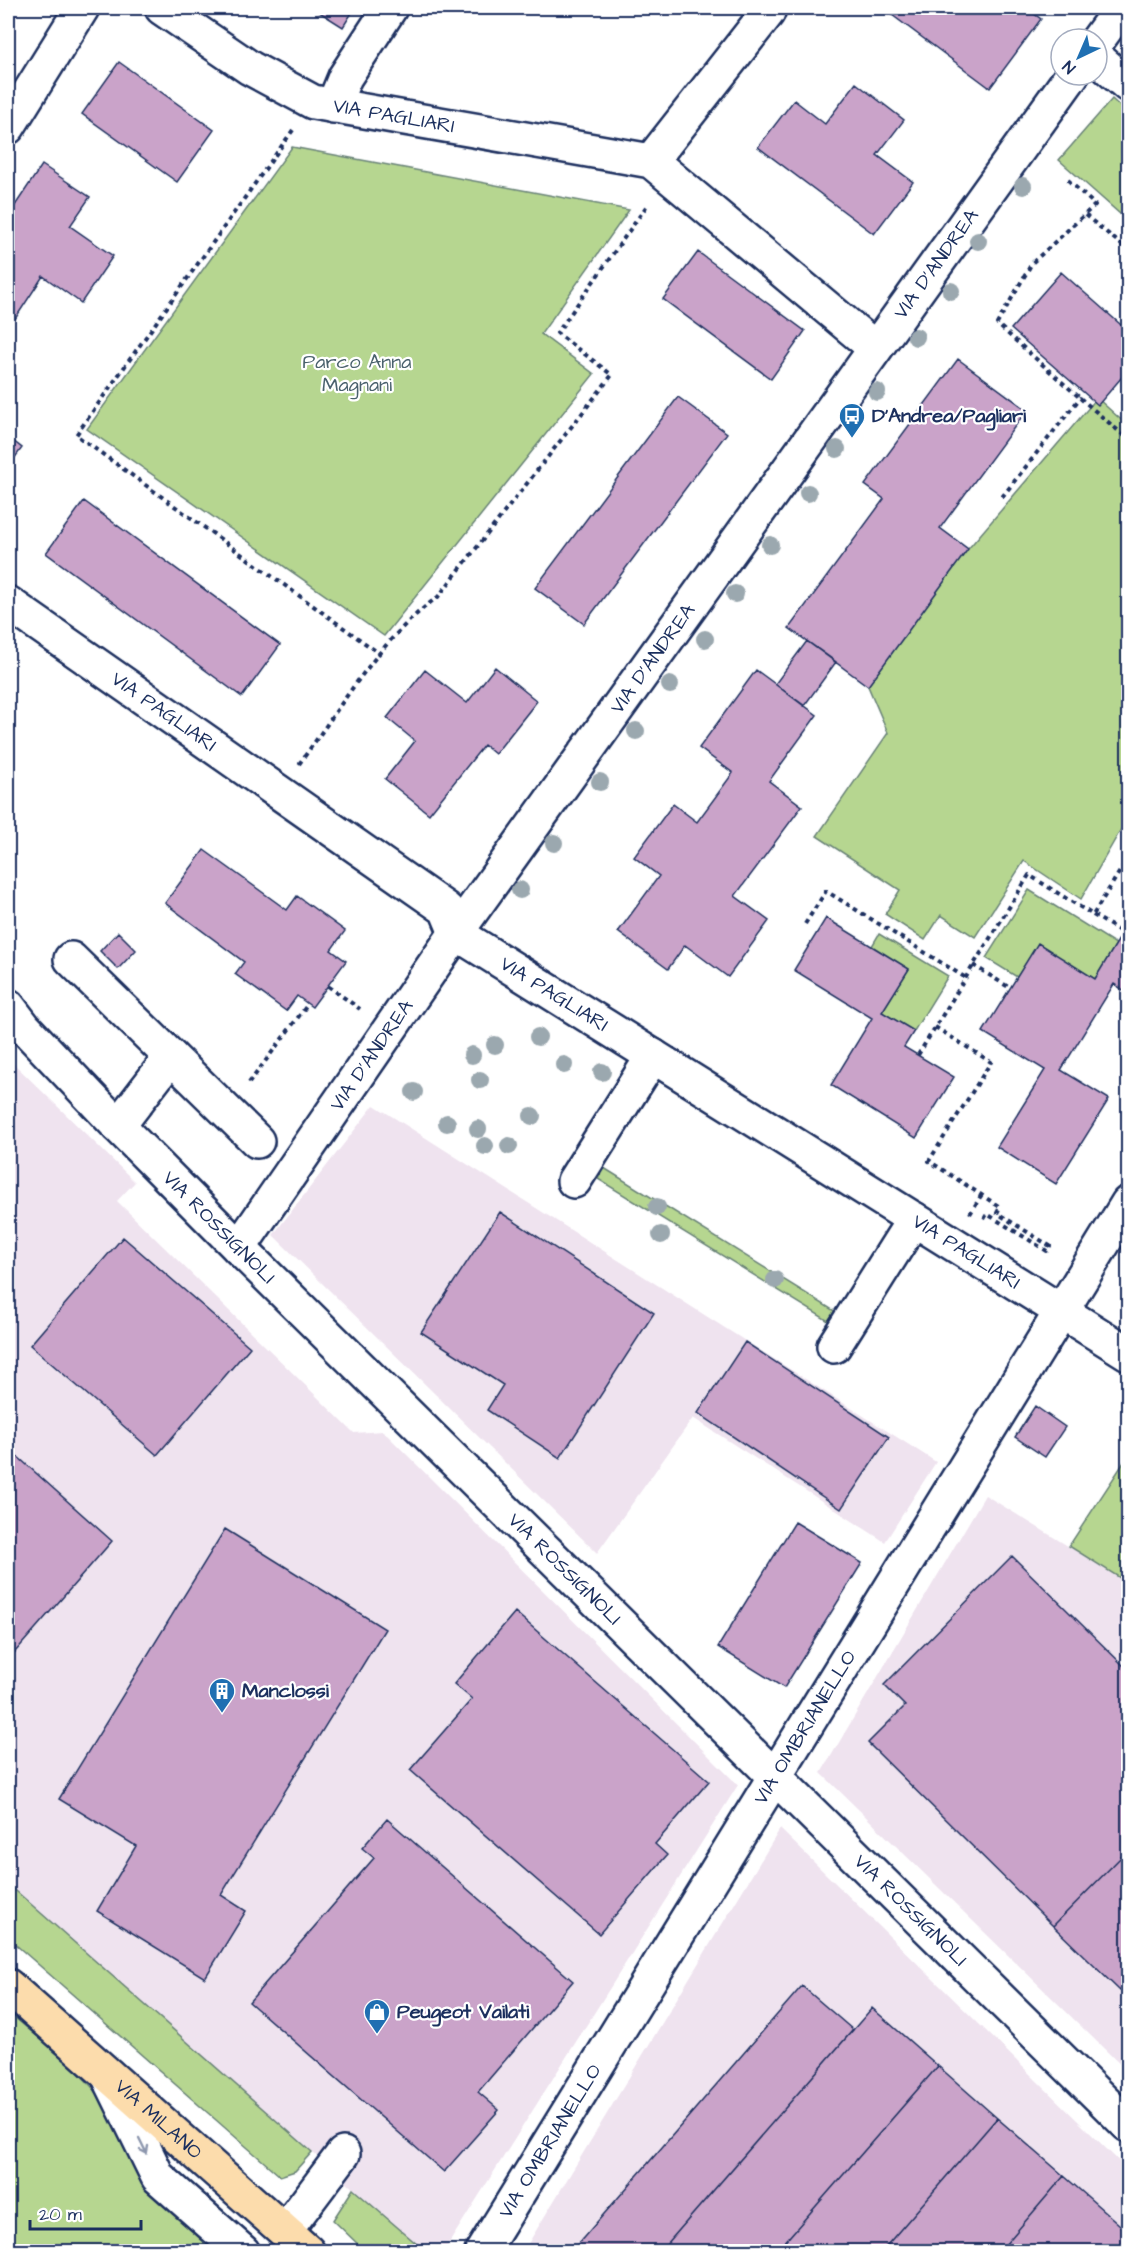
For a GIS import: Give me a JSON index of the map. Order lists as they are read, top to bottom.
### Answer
{
  "streets": {
    "main road": ["VIA MILANO"],
    "street": [
      "VIA PAGLIARI",
      "VIA D'ANDREA",
      "VIA ROSSIGNOLI",
      "VIA OMBRIANELLO"
    ]
  },
  "crossings": [
    ["VIA PAGLIARI", "VIA D'ANDREA"],
    ["VIA PAGLIARI", "VIA OMBRIANELLO"],
    ["VIA D'ANDREA", "VIA ROSSIGNOLI"],
    ["VIA ROSSIGNOLI", "VIA OMBRIANELLO"]
  ],
  "parks": ["Parco Anna Magnani"],
  "places": {
    "bus stop": ["D'Andrea/Pagliari"],
    "building": ["Manclossi"],
    "shop": ["Peugeot Vailati"]
  },
  "scale_bar": "20 m",
  "north": "bottom left"
}
